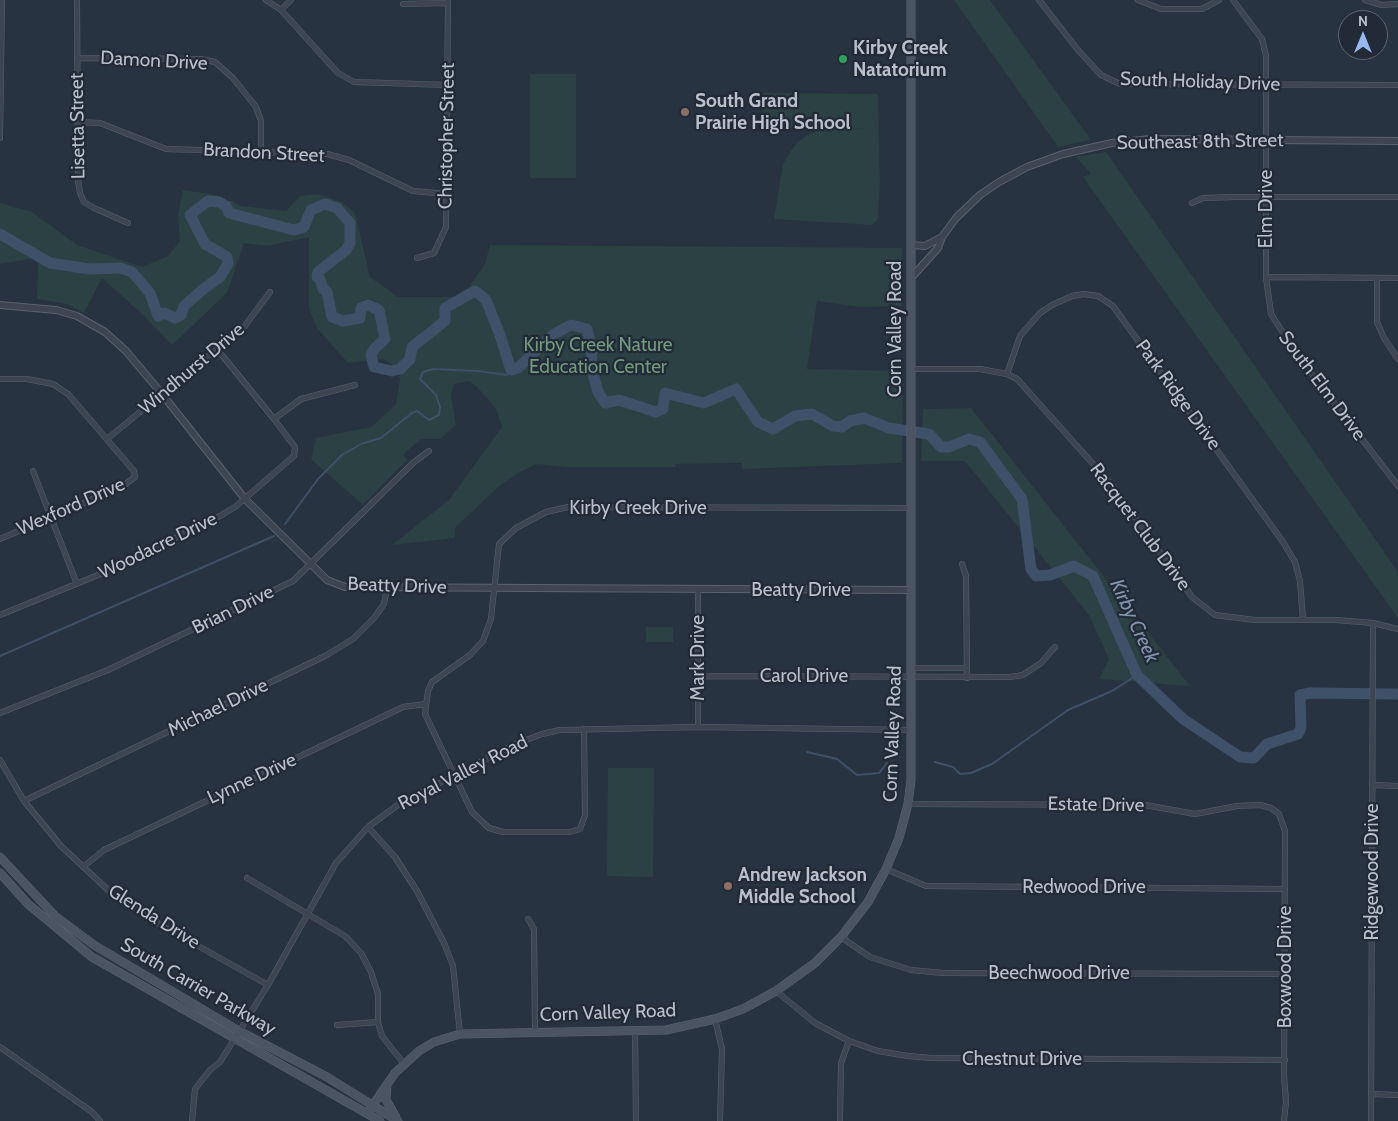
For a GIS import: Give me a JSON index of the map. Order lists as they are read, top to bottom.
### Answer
{
  "streets": {
    "main road": ["Corn Valley Road", "South Carrier Parkway"],
    "street": [
      "Damon Drive",
      "South Holiday Drive",
      "Lisetta Street",
      "Christopher Street",
      "Southeast 8th Street",
      "Brandon Street",
      "Elm Drive",
      "Windhurst Drive",
      "South Elm Drive",
      "Park Ridge Drive",
      "Wexford Drive",
      "Kirby Creek Drive",
      "Racquet Club Drive",
      "Woodacre Drive",
      "Beatty Drive",
      "Brian Drive",
      "Mark Drive",
      "Carol Drive",
      "Michael Drive",
      "Royal Valley Road",
      "Lynne Drive",
      "Estate Drive",
      "Ridgewood Drive",
      "Redwood Drive",
      "Glenda Drive",
      "Boxwood Drive",
      "Beechwood Drive",
      "Chestnut Drive"
    ]
  },
  "crossings": [
    ["Damon Drive", "Lisetta Street"],
    ["Damon Drive", "Brandon Street"],
    ["South Holiday Drive", "Elm Drive"],
    ["Lisetta Street", "Brandon Street"],
    ["Christopher Street", "Brandon Street"],
    ["Southeast 8th Street", "Elm Drive"],
    ["Southeast 8th Street", "Corn Valley Road"],
    ["Elm Drive", "South Elm Drive"],
    ["Corn Valley Road", "Kirby Creek Drive"],
    ["Corn Valley Road", "Racquet Club Drive"],
    ["Corn Valley Road", "Beatty Drive"],
    ["Corn Valley Road", "Carol Drive"],
    ["Corn Valley Road", "Royal Valley Road"],
    ["Corn Valley Road", "Estate Drive"],
    ["Corn Valley Road", "Redwood Drive"],
    ["Corn Valley Road", "Beechwood Drive"],
    ["Corn Valley Road", "South Carrier Parkway"],
    ["Corn Valley Road", "Chestnut Drive"],
    ["Windhurst Drive", "Wexford Drive"],
    ["Windhurst Drive", "Beatty Drive"],
    ["Park Ridge Drive", "Racquet Club Drive"],
    ["Kirby Creek Drive", "Beatty Drive"],
    ["Kirby Creek Drive", "Lynne Drive"],
    ["Racquet Club Drive", "Ridgewood Drive"],
    ["Woodacre Drive", "Beatty Drive"],
    ["Beatty Drive", "Brian Drive"],
    ["Beatty Drive", "Mark Drive"],
    ["Beatty Drive", "Michael Drive"],
    ["Mark Drive", "Carol Drive"],
    ["Mark Drive", "Royal Valley Road"],
    ["Michael Drive", "Glenda Drive"],
    ["Royal Valley Road", "Glenda Drive"],
    ["Royal Valley Road", "South Carrier Parkway"],
    ["Lynne Drive", "Glenda Drive"],
    ["Estate Drive", "Boxwood Drive"],
    ["Redwood Drive", "Boxwood Drive"],
    ["Boxwood Drive", "Beechwood Drive"],
    ["Boxwood Drive", "Chestnut Drive"]
  ],
  "water": ["Kirby Creek"],
  "parks": ["Kirby Creek Nature Education Center"],
  "places": ["Kirby Creek Natatorium", "South Grand Prairie High School", "Andrew Jackson Middle School"],
  "north": "top"
}
